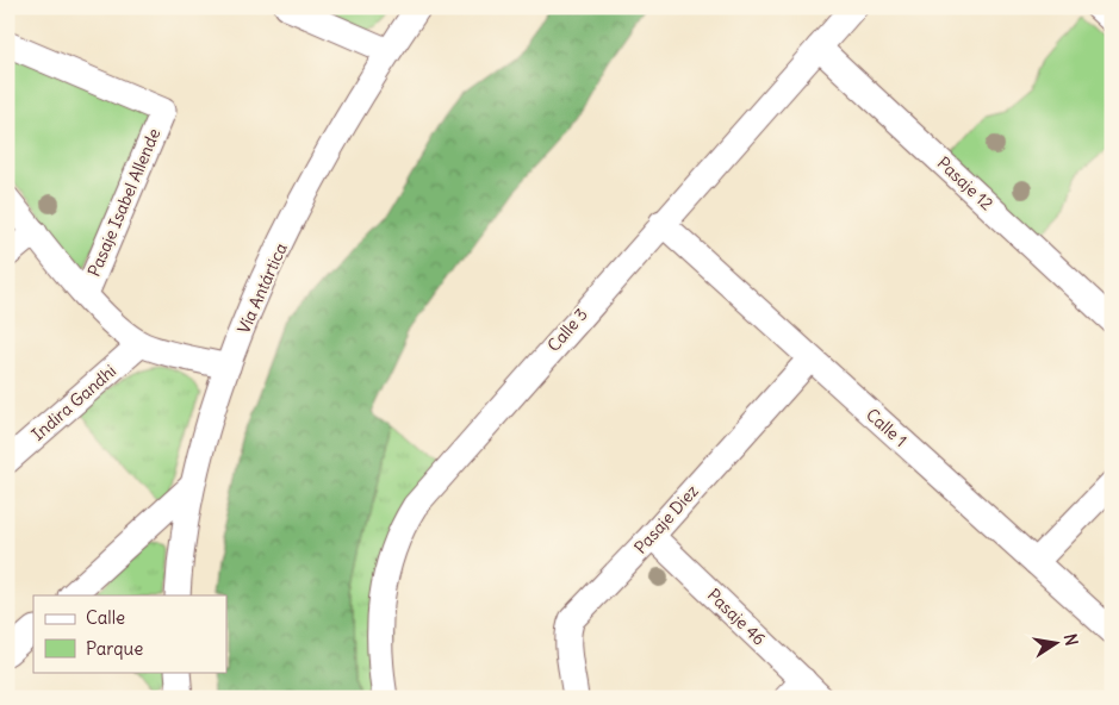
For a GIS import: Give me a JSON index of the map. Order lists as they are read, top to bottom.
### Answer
{
  "streets": {
    "street": [
      "Pasaje 12",
      "Pasaje Isabel Allende",
      "Vía Antártica",
      "Calle 3",
      "Indira Gandhi",
      "Calle 1",
      "Pasaje Diez",
      "Pasaje 46"
    ]
  },
  "crossings": [
    ["Pasaje 12", "Calle 3"],
    ["Calle 3", "Calle 1"],
    ["Calle 1", "Pasaje Diez"],
    ["Pasaje Diez", "Pasaje 46"]
  ],
  "legend": ["Calle", "Parque"],
  "north": "right"
}
